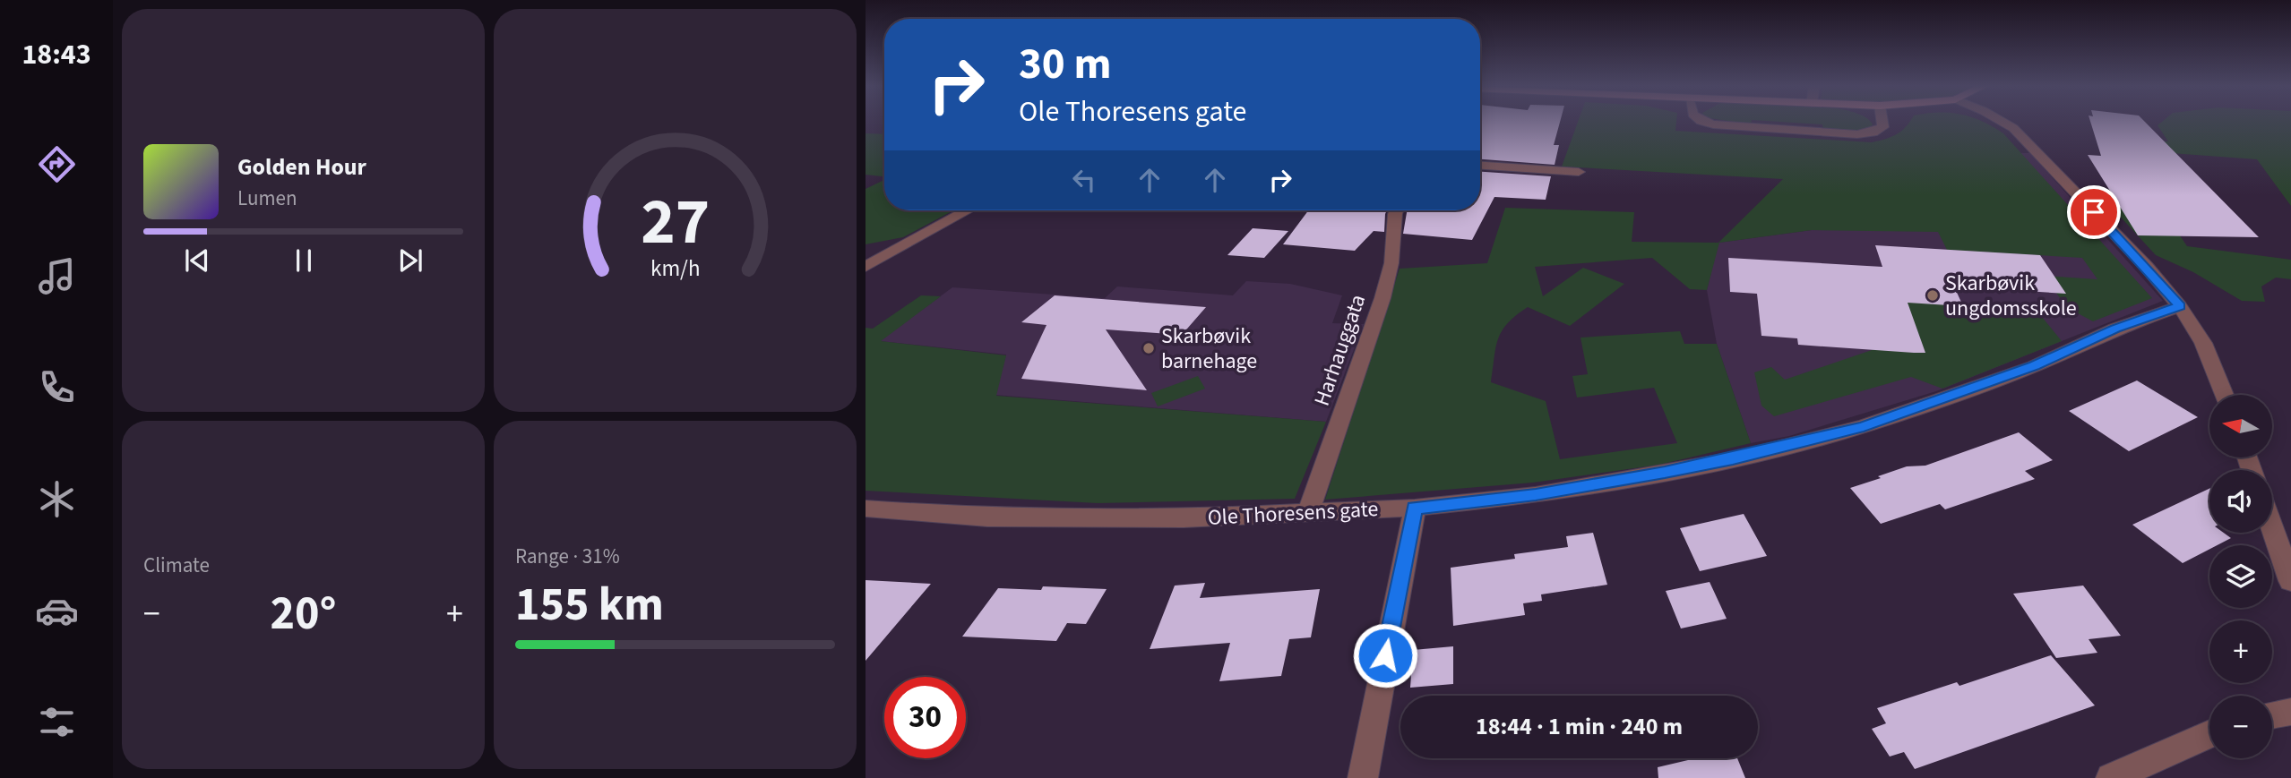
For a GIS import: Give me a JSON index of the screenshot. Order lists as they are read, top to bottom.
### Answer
{
  "streets": {
    "street": ["Harhauggata", "Ole Thoresens gate"]
  },
  "crossings": [
    ["Harhauggata", "Ole Thoresens gate"]
  ],
  "places": ["Skarbøvik ungdomsskole", "Skarbøvik barnehage"],
  "north": "left",
  "page": {
    "tabs": "18:43",
    "turn": ["30 m", "Ole Thoresens gate"],
    "song": ["Golden Hour", "Lumen"],
    "map_buttons": ["+", "−"],
    "tile": [
      "Climate",
      ["Range · 31%", "155 km"]
    ],
    "heat": ["−", "20°", "+"],
    "limit": "30",
    "trip": "18:44 · 1 min · 240 m",
    "gauge": ["27", "km/h"]
  }
}
